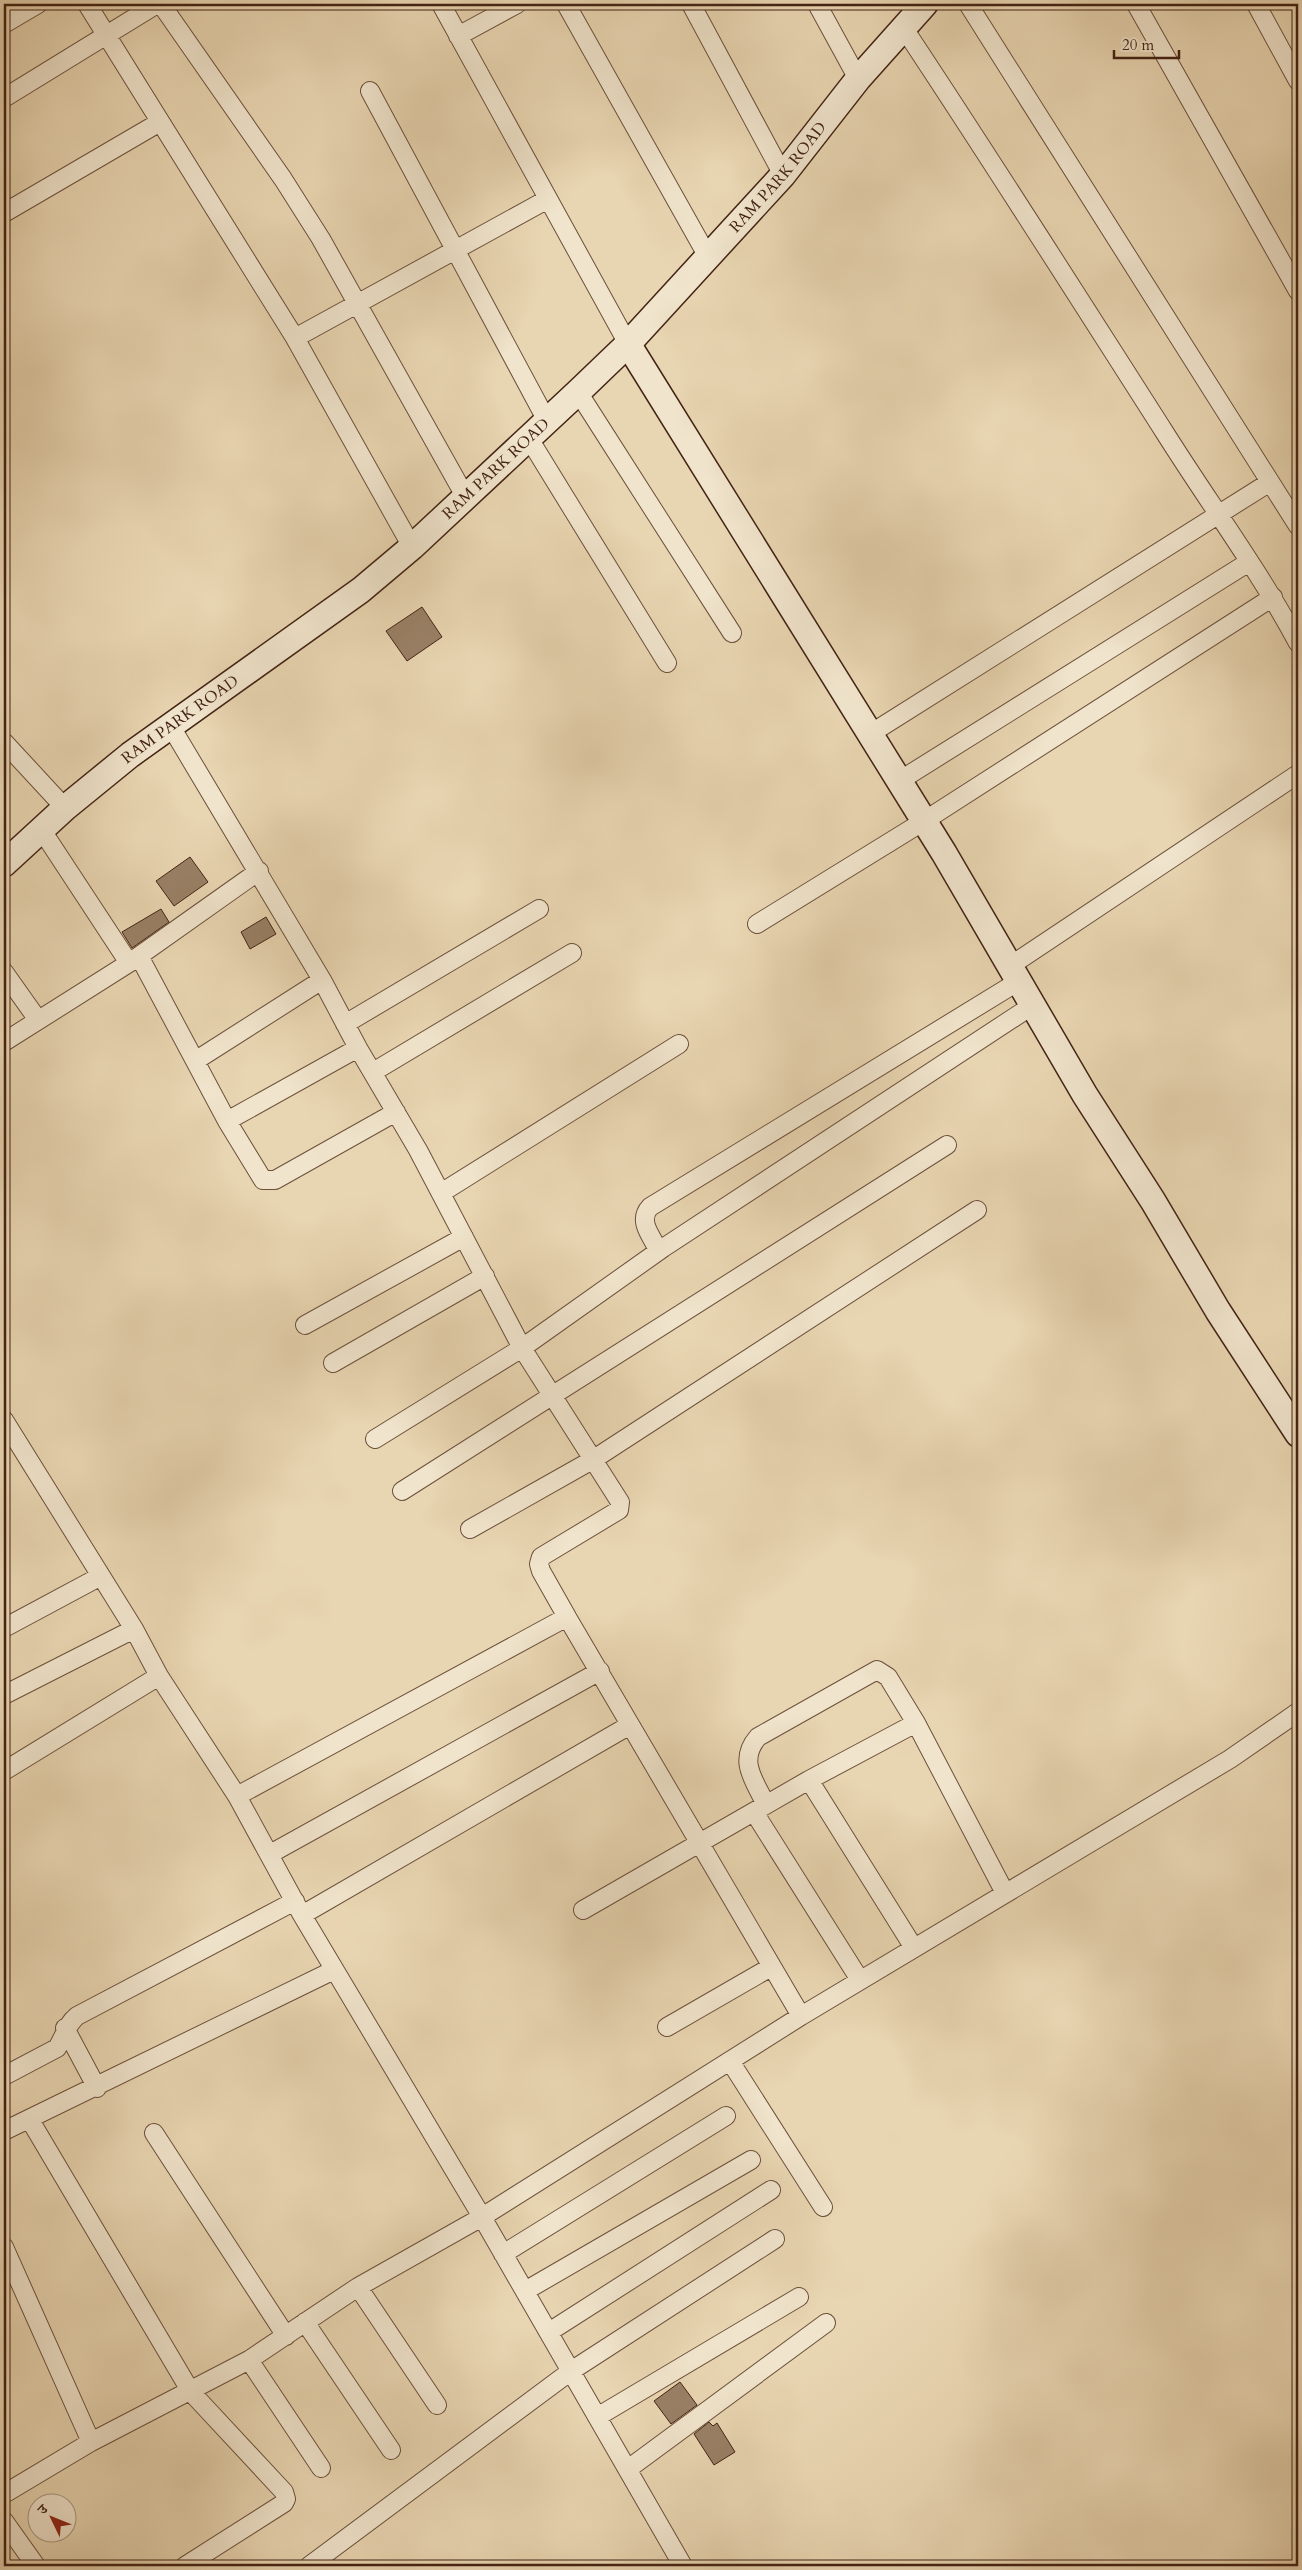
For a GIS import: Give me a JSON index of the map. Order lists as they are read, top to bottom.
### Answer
{
  "streets": {
    "street": ["RAM PARK ROAD"]
  },
  "scale_bar": "20 m",
  "north": "top left"
}
